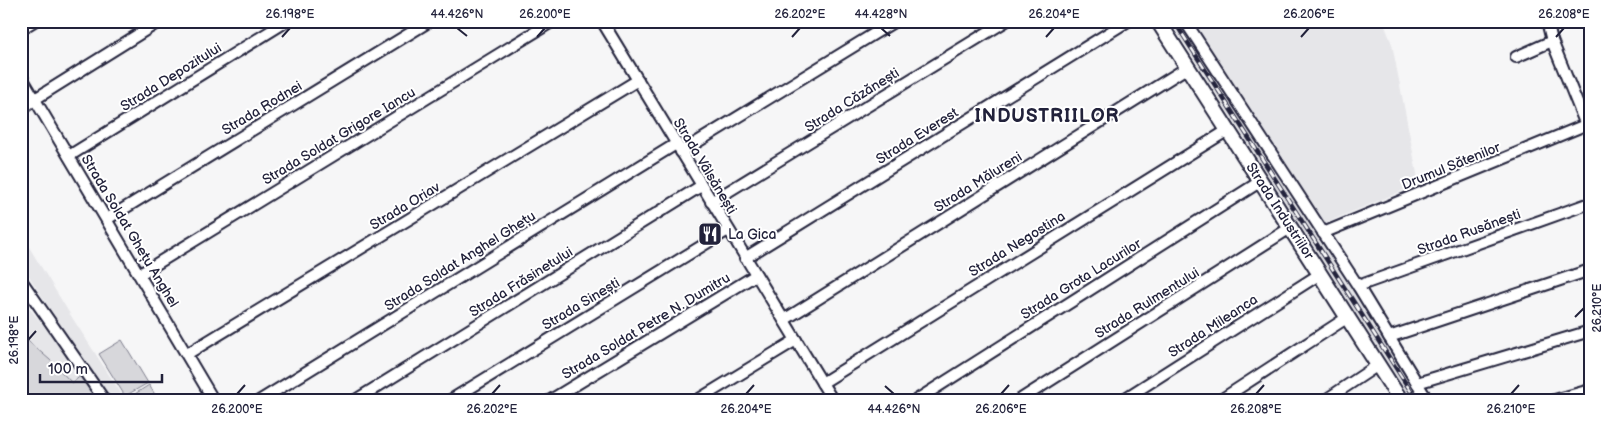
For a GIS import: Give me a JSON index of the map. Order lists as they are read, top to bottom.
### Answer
{
  "streets": {
    "main road": ["Strada Industriilor"],
    "street": [
      "Strada Depozitului",
      "Strada Căzănești",
      "Strada Rodnei",
      "Strada Soldat Grigore Iancu",
      "Strada Everest",
      "Strada Vâlsănești",
      "Drumul Sătenilor",
      "Strada Mălureni",
      "Strada Oriav",
      "Strada Soldat Ghețu Anghel",
      "Strada Rusănești",
      "Strada Negostina",
      "Strada Soldat Anghel Ghețu",
      "Strada Grota Lacurilor",
      "Strada Frăsinetului",
      "Strada Rulmentului",
      "Strada Sinești",
      "Strada Soldat Petre N. Dumitru",
      "Strada Mileanca"
    ]
  },
  "crossings": [
    ["Strada Depozitului", "Strada Soldat Ghețu Anghel"],
    ["Strada Căzănești", "Strada Vâlsănești"],
    ["Strada Rodnei", "Strada Soldat Ghețu Anghel"],
    ["Strada Soldat Grigore Iancu", "Strada Soldat Ghețu Anghel"],
    ["Strada Everest", "Strada Vâlsănești"],
    ["Strada Vâlsănești", "Strada Mălureni"],
    ["Strada Vâlsănești", "Strada Oriav"],
    ["Strada Vâlsănești", "Strada Negostina"],
    ["Strada Vâlsănești", "Strada Soldat Anghel Ghețu"],
    ["Strada Vâlsănești", "Strada Frăsinetului"],
    ["Strada Vâlsănești", "Strada Sinești"],
    ["Strada Vâlsănești", "Strada Soldat Petre N. Dumitru"],
    ["Strada Mălureni", "Strada Industriilor"],
    ["Strada Oriav", "Strada Soldat Ghețu Anghel"],
    ["Strada Industriilor", "Strada Negostina"],
    ["Strada Industriilor", "Strada Grota Lacurilor"],
    ["Strada Industriilor", "Strada Rulmentului"],
    ["Strada Industriilor", "Strada Mileanca"]
  ],
  "districts": ["INDUSTRIILOR"],
  "places": {
    "restaurant": ["La Gica"]
  },
  "scale_bar": "100 m",
  "coordinates": [
    "26.198°E",
    "44.426°N",
    "26.200°E",
    "26.202°E",
    "44.428°N",
    "26.204°E",
    "26.206°E",
    "26.208°E",
    "26.210°E"
  ]
}
